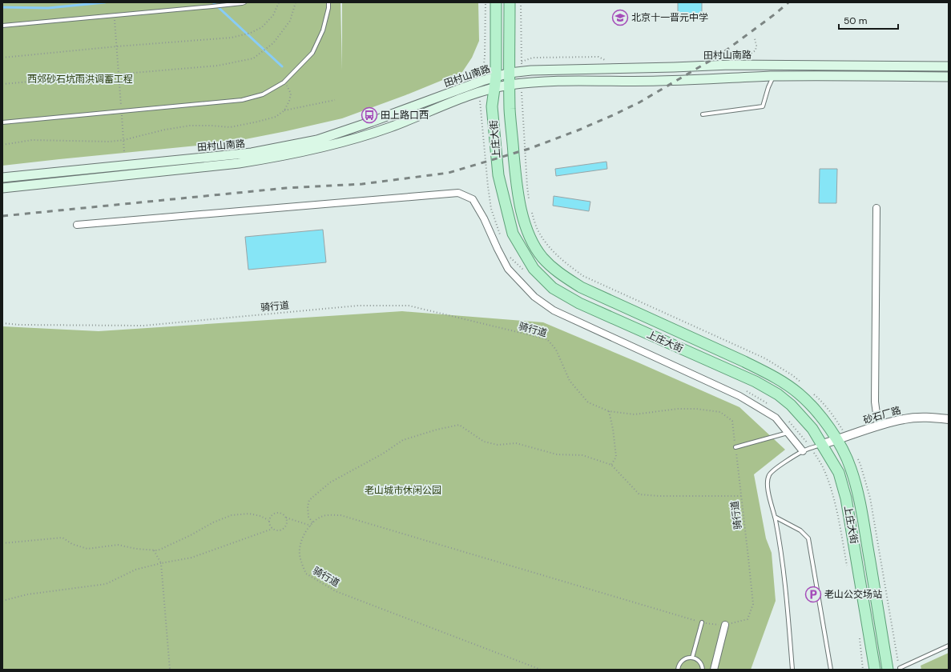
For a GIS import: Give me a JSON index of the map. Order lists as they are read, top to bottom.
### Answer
{
  "streets": {
    "main road": ["田村山南路", "上庄大街"],
    "street": ["砂石厂路"],
    "path": ["骑行道"]
  },
  "crossings": [
    ["田村山南路", "上庄大街"],
    ["上庄大街", "砂石厂路"]
  ],
  "parks": ["西郊砂石坑雨洪调蓄工程", "老山城市休闲公园"],
  "places": {
    "school or university": ["北京十一晋元中学"],
    "bus stop": ["田上路口西"],
    "parking": ["老山公交场站"]
  },
  "scale_bar": "50 m"
}
